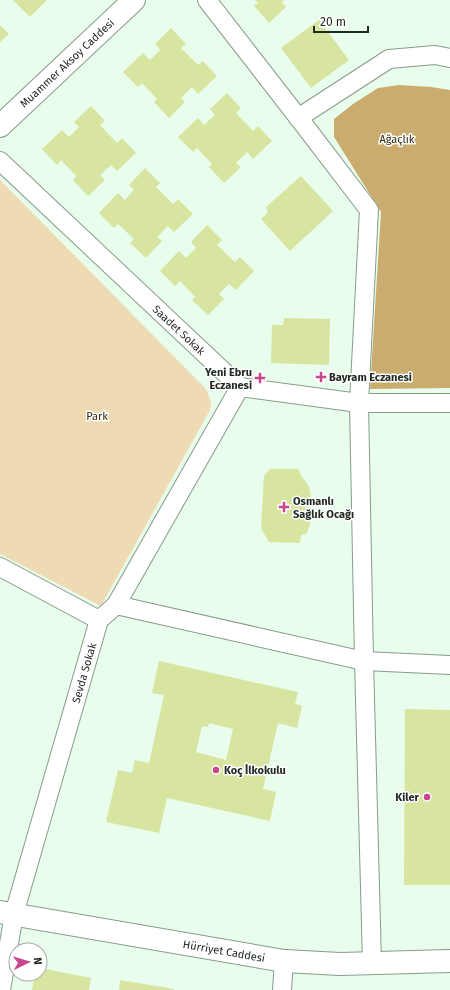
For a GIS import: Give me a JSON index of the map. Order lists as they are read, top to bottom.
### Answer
{
  "streets": {
    "main road": ["Muammer Aksoy Caddesi", "Hürriyet Caddesi"],
    "street": ["Saadet Sokak", "Sevda Sokak"]
  },
  "crossings": [
    ["Sevda Sokak", "Hürriyet Caddesi"]
  ],
  "parks": ["Ağaçlık", "Park"],
  "places": {
    "health": ["Bayram Eczanesi", "Yeni Ebru Eczanesi", "Osmanlı Sağlık Ocağı"],
    "other": ["Koç İlkokulu", "Kiler"]
  },
  "scale_bar": "20 m",
  "north": "right"
}
